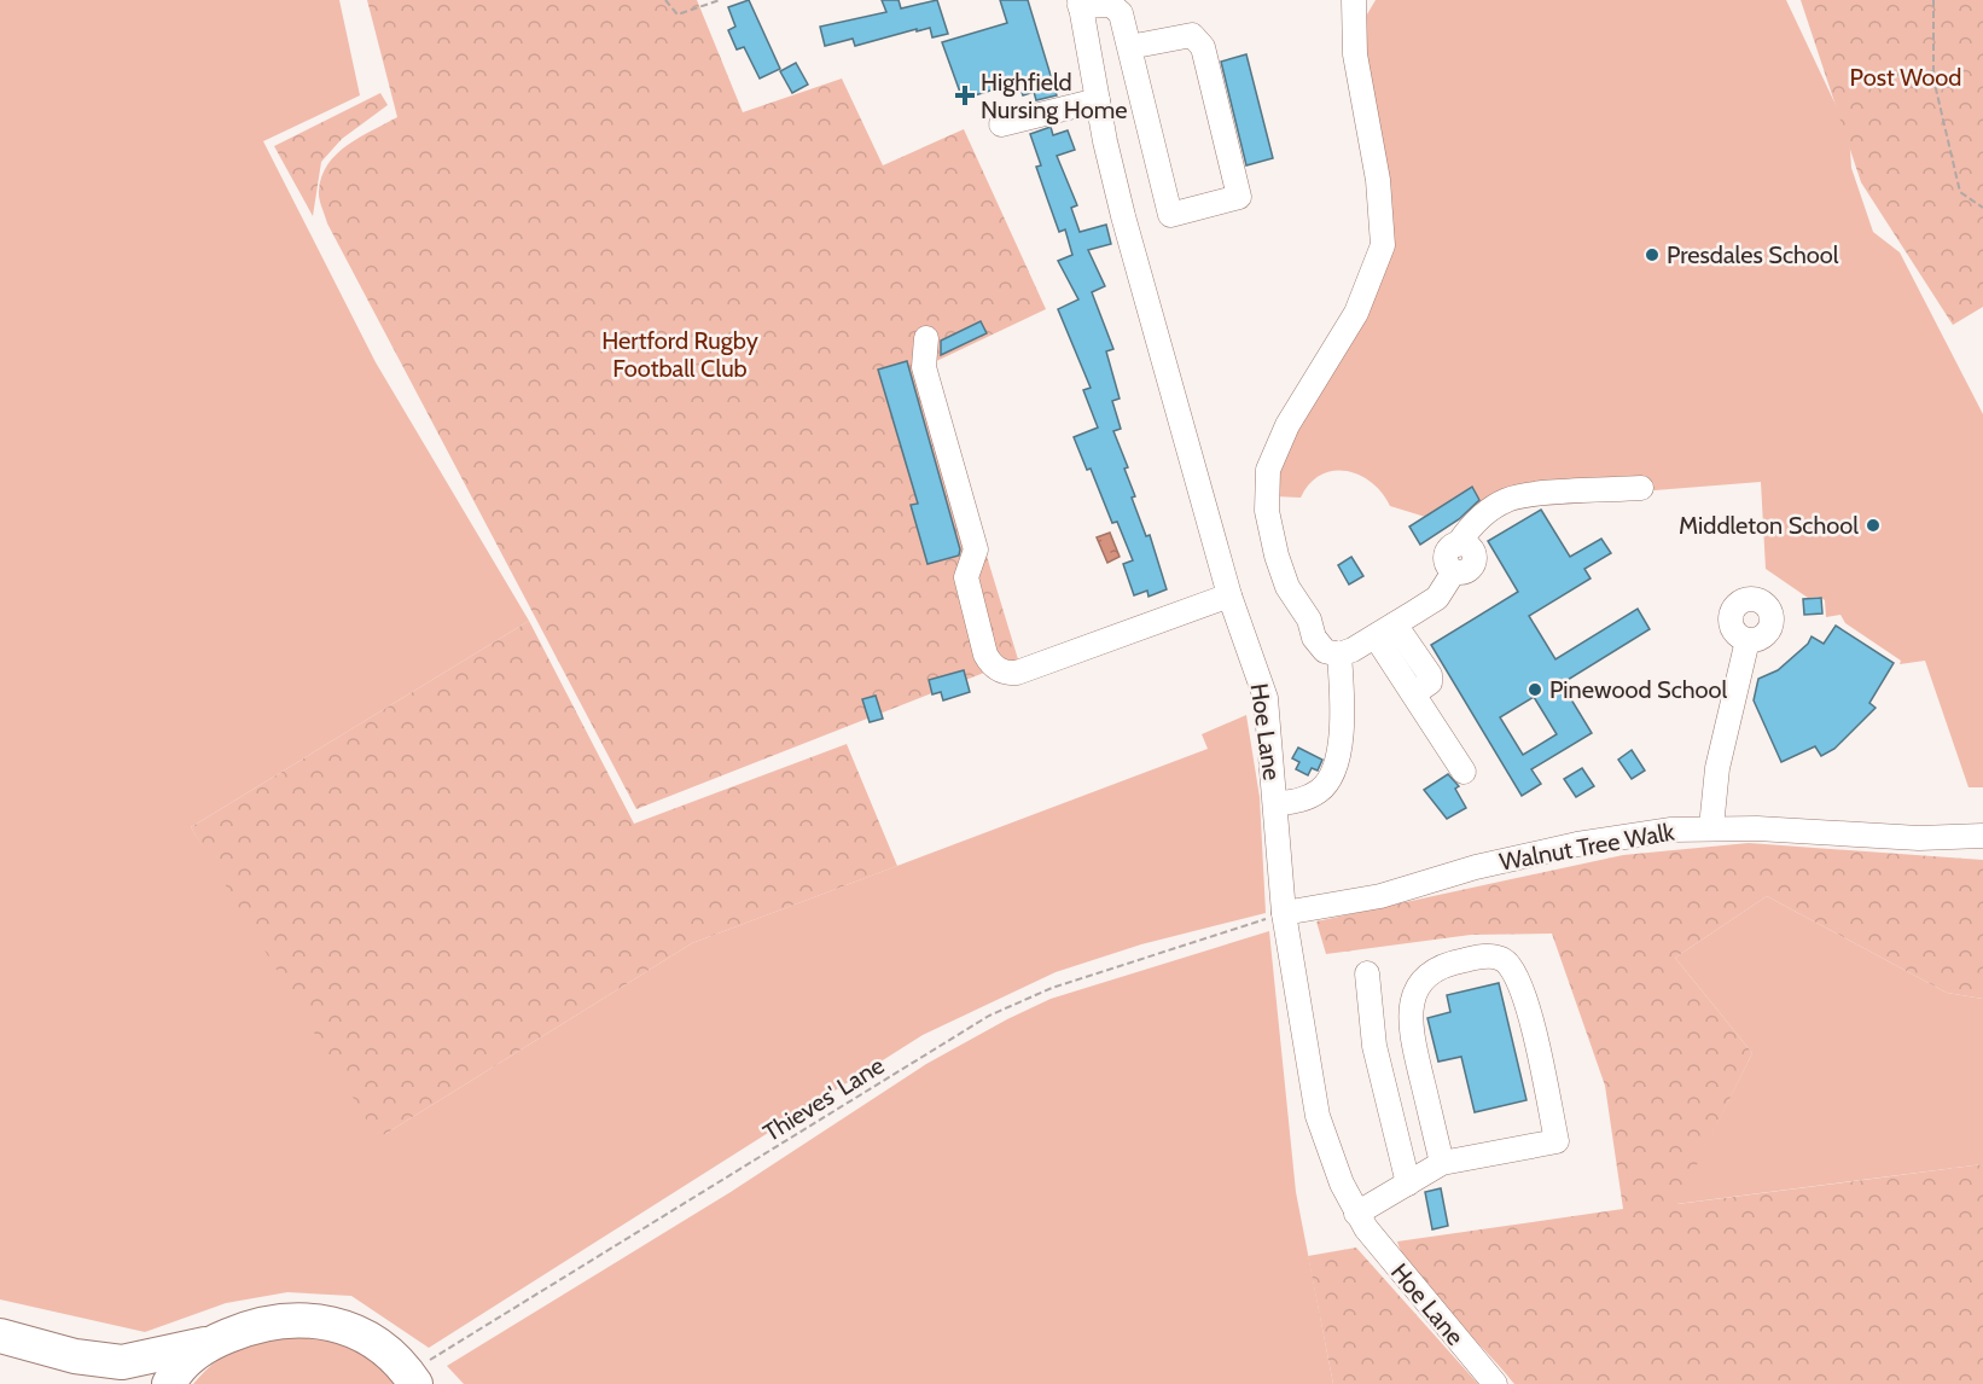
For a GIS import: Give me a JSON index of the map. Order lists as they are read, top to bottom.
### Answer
{
  "streets": {
    "street": ["Hoe Lane", "Walnut Tree Walk"],
    "path": ["Thieves' Lane"]
  },
  "crossings": [
    ["Hoe Lane", "Walnut Tree Walk"],
    ["Hoe Lane", "Thieves' Lane"],
    ["Walnut Tree Walk", "Thieves' Lane"]
  ],
  "parks": ["Post Wood", "Hertford Rugby Football Club"],
  "places": {
    "health": ["Highfield Nursing Home"],
    "other": ["Presdales School", "Middleton School", "Pinewood School"]
  }
}
